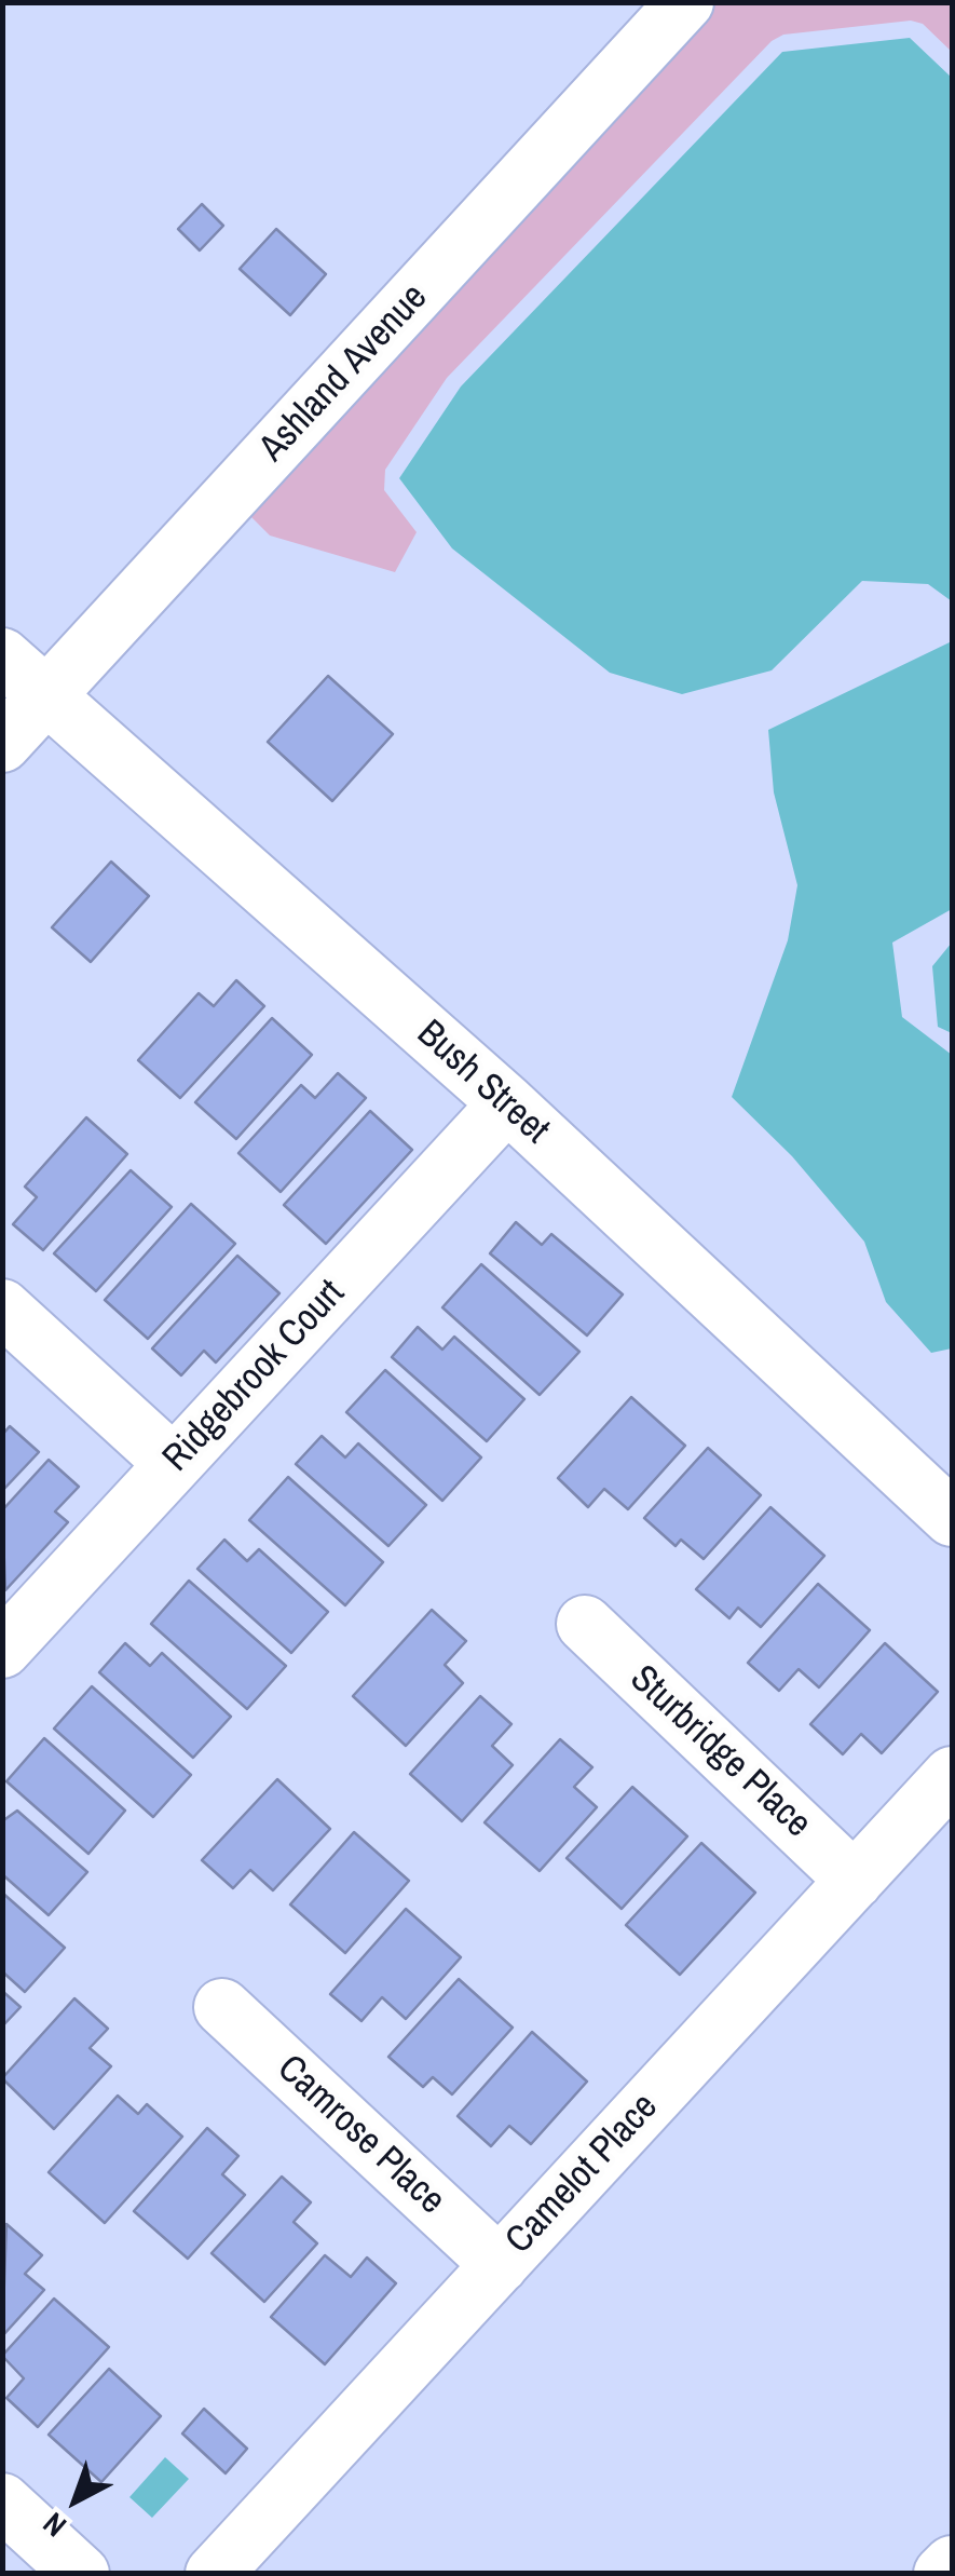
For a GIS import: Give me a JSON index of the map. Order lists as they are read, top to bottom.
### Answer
{
  "streets": {
    "street": [
      "Ashland Avenue",
      "Bush Street",
      "Ridgebrook Court",
      "Sturbridge Place",
      "Camrose Place",
      "Camelot Place"
    ]
  },
  "crossings": [
    ["Ashland Avenue", "Bush Street"],
    ["Bush Street", "Ridgebrook Court"],
    ["Sturbridge Place", "Camelot Place"],
    ["Camrose Place", "Camelot Place"]
  ],
  "north": "bottom left"
}
